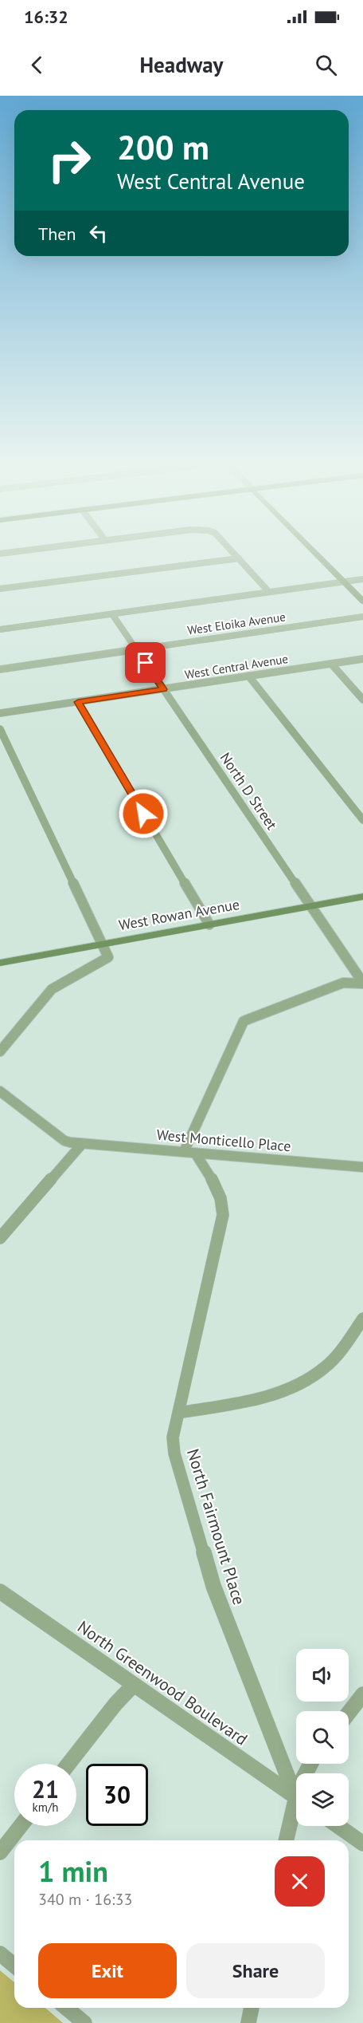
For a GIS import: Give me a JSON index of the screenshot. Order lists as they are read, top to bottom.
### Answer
{
  "streets": {
    "street": [
      "West Eloika Avenue",
      "West Central Avenue",
      "North D Street",
      "West Rowan Avenue",
      "West Monticello Place",
      "North Fairmount Place",
      "North Greenwood Boulevard"
    ]
  },
  "crossings": [
    ["West Eloika Avenue", "North D Street"],
    ["West Central Avenue", "North D Street"],
    ["North D Street", "West Rowan Avenue"],
    ["West Monticello Place", "North Fairmount Place"]
  ],
  "page": {
    "status": "16:32",
    "header": "Headway",
    "turn": ["200 m", "West Central Avenue"],
    "then": "Then",
    "speed": "21 km/h",
    "limit": "30",
    "heading": ["1 min", "340 m · 16:33"],
    "buttons": ["Exit", "Share"]
  }
}
